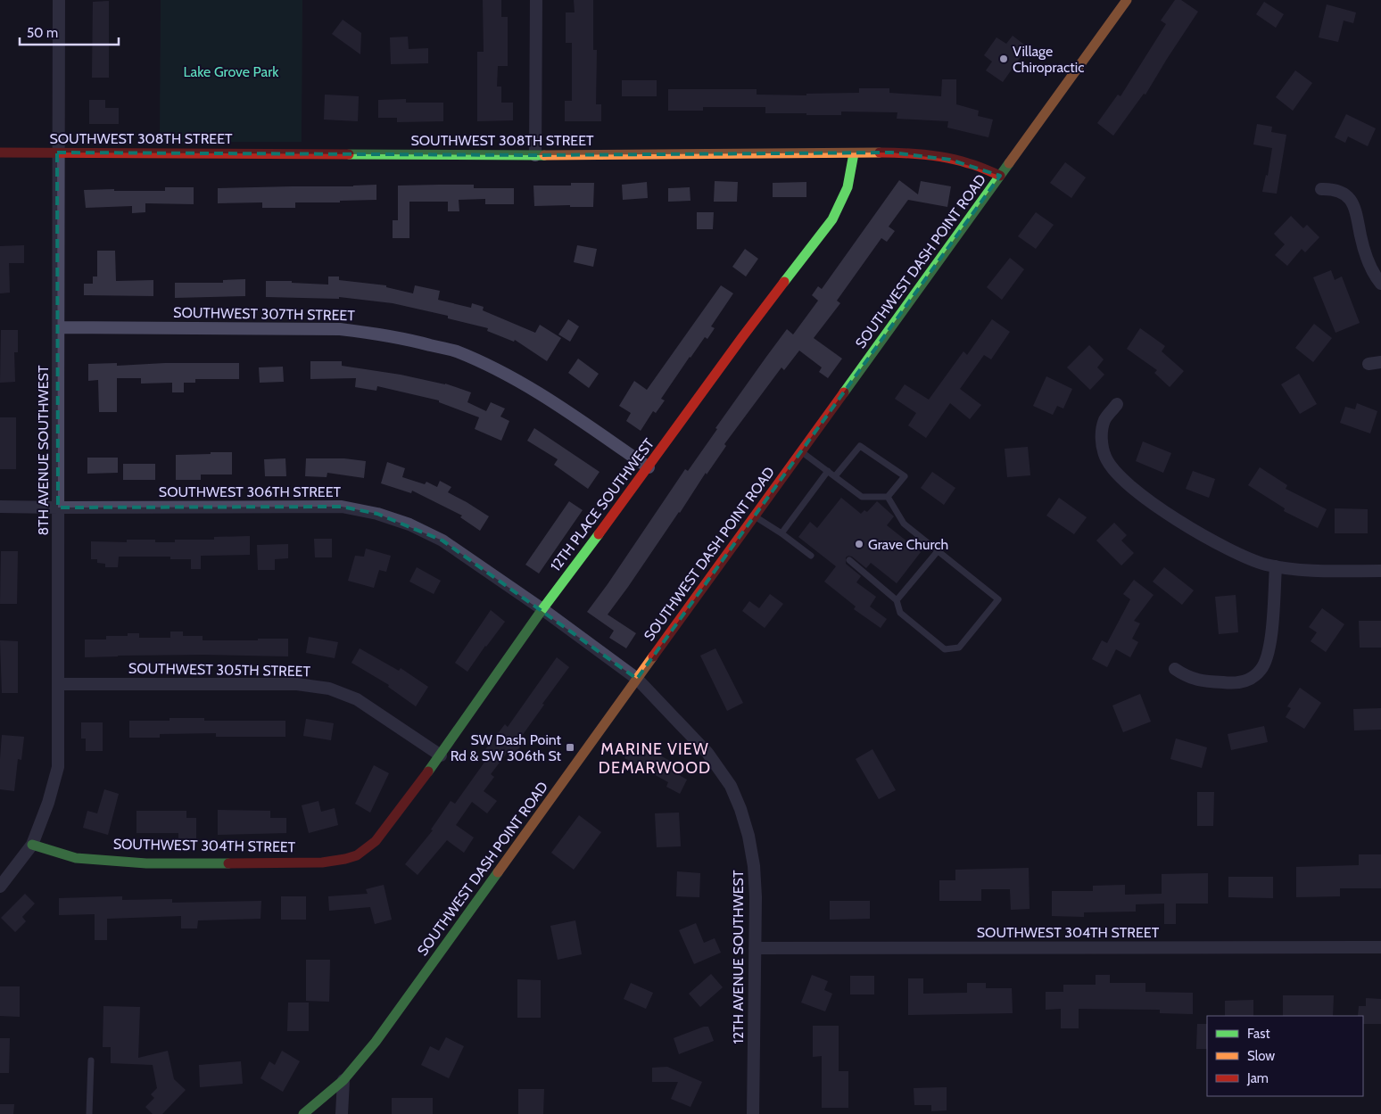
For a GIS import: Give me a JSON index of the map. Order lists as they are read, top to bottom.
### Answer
{
  "streets": {
    "street": [
      "SOUTHWEST 308TH STREET",
      "SOUTHWEST DASH POINT ROAD",
      "SOUTHWEST 307TH STREET",
      "8TH AVENUE SOUTHWEST",
      "SOUTHWEST 306TH STREET",
      "12TH PLACE SOUTHWEST",
      "SOUTHWEST 305TH STREET",
      "SOUTHWEST 304TH STREET",
      "12TH AVENUE SOUTHWEST"
    ]
  },
  "crossings": [
    ["SOUTHWEST 308TH STREET", "SOUTHWEST DASH POINT ROAD"],
    ["SOUTHWEST 308TH STREET", "8TH AVENUE SOUTHWEST"],
    ["SOUTHWEST 308TH STREET", "12TH PLACE SOUTHWEST"],
    ["SOUTHWEST DASH POINT ROAD", "SOUTHWEST 306TH STREET"],
    ["SOUTHWEST DASH POINT ROAD", "12TH AVENUE SOUTHWEST"],
    ["SOUTHWEST 307TH STREET", "8TH AVENUE SOUTHWEST"],
    ["SOUTHWEST 307TH STREET", "12TH PLACE SOUTHWEST"],
    ["8TH AVENUE SOUTHWEST", "SOUTHWEST 306TH STREET"],
    ["8TH AVENUE SOUTHWEST", "SOUTHWEST 305TH STREET"],
    ["8TH AVENUE SOUTHWEST", "SOUTHWEST 304TH STREET"],
    ["SOUTHWEST 306TH STREET", "12TH PLACE SOUTHWEST"],
    ["SOUTHWEST 306TH STREET", "12TH AVENUE SOUTHWEST"],
    ["12TH PLACE SOUTHWEST", "SOUTHWEST 305TH STREET"],
    ["12TH PLACE SOUTHWEST", "SOUTHWEST 304TH STREET"],
    ["SOUTHWEST 304TH STREET", "12TH AVENUE SOUTHWEST"]
  ],
  "districts": ["MARINE VIEW DEMARWOOD"],
  "parks": ["Lake Grove Park"],
  "places": {
    "other": ["Village Chiropractic", "Grave Church"],
    "transit": ["SW Dash Point Rd & SW 306th St"]
  },
  "legend": ["Fast", "Slow", "Jam"],
  "scale_bar": "50 m"
}
